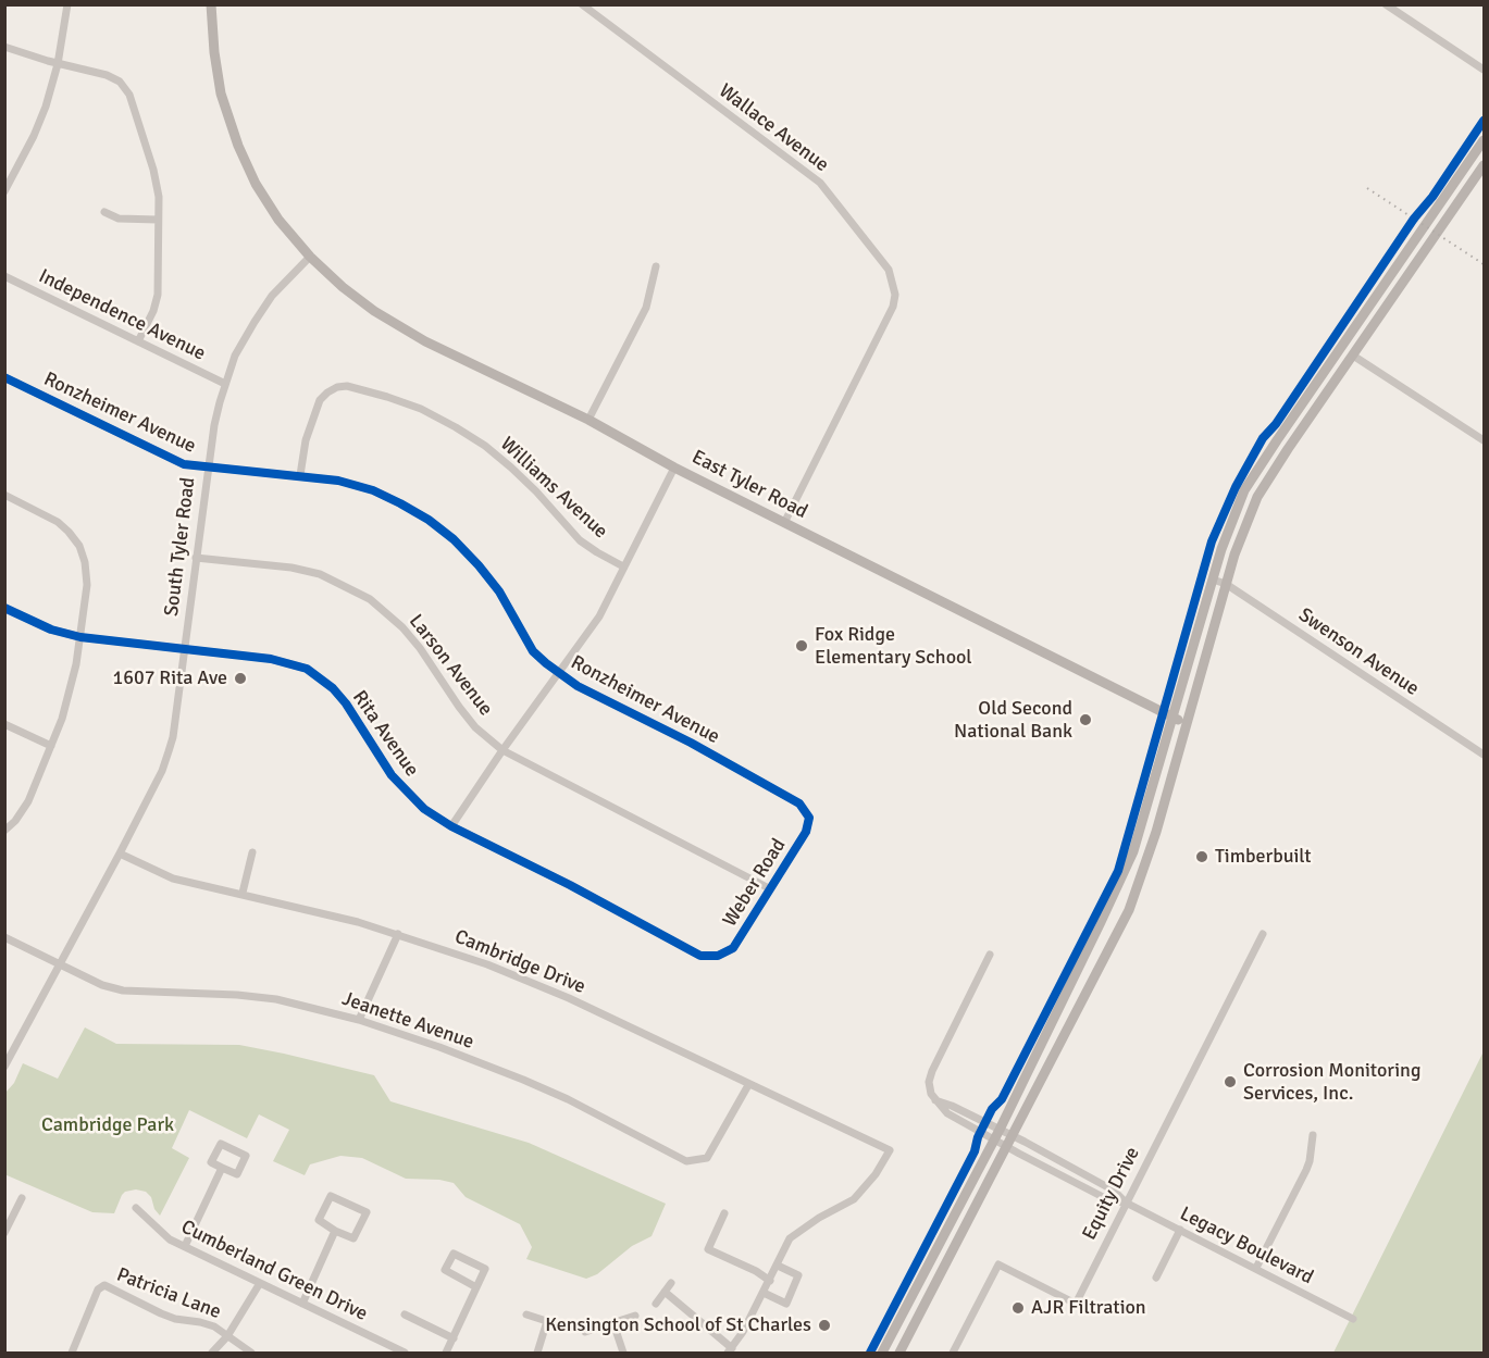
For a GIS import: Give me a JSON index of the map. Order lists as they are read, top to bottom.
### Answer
{
  "streets": {
    "main road": ["East Tyler Road"],
    "street": [
      "Wallace Avenue",
      "Independence Avenue",
      "Ronzheimer Avenue",
      "Williams Avenue",
      "South Tyler Road",
      "Swenson Avenue",
      "Larson Avenue",
      "Rita Avenue",
      "Weber Road",
      "Cambridge Drive",
      "Jeanette Avenue",
      "Equity Drive",
      "Legacy Boulevard",
      "Cumberland Green Drive",
      "Patricia Lane"
    ]
  },
  "crossings": [
    ["Wallace Avenue", "East Tyler Road"],
    ["Independence Avenue", "South Tyler Road"],
    ["Ronzheimer Avenue", "Williams Avenue"],
    ["Ronzheimer Avenue", "South Tyler Road"],
    ["Ronzheimer Avenue", "Weber Road"],
    ["East Tyler Road", "South Tyler Road"],
    ["South Tyler Road", "Larson Avenue"],
    ["South Tyler Road", "Rita Avenue"],
    ["South Tyler Road", "Cambridge Drive"],
    ["South Tyler Road", "Jeanette Avenue"],
    ["Larson Avenue", "Weber Road"],
    ["Rita Avenue", "Weber Road"],
    ["Cambridge Drive", "Jeanette Avenue"],
    ["Equity Drive", "Legacy Boulevard"]
  ],
  "parks": ["Cambridge Park"],
  "places": [
    "Fox Ridge Elementary School",
    "1607 Rita Ave",
    "Old Second National Bank",
    "Timberbuilt",
    "Corrosion Monitoring Services, Inc.",
    "AJR Filtration",
    "Kensington School of St Charles"
  ]
}
